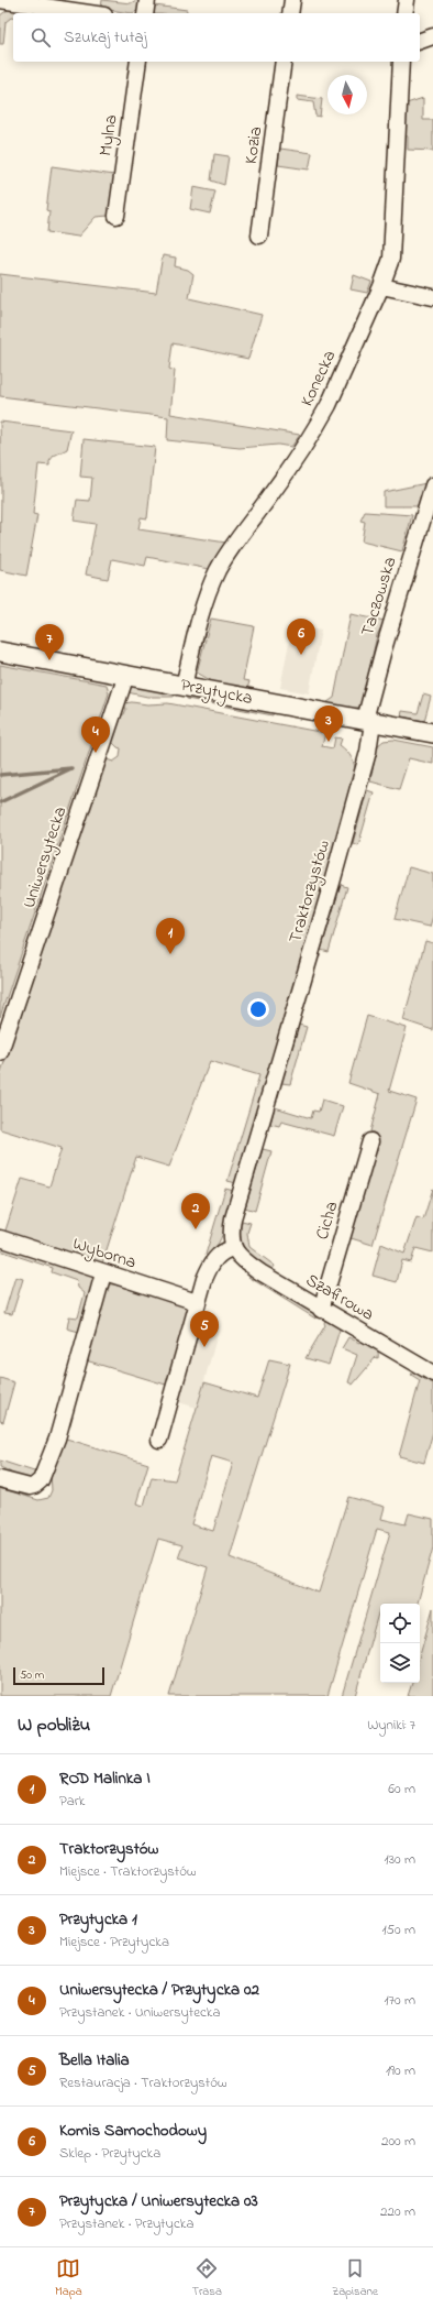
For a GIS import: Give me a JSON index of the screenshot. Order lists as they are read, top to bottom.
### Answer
{
  "streets": {
    "main road": ["Przytycka"],
    "street": [
      "Mylna",
      "Kozia",
      "Konecka",
      "Taczowska",
      "Uniwersytecka",
      "Traktorzystów",
      "Cicha",
      "Wyborna",
      "Szafirowa"
    ]
  },
  "crossings": [
    ["Konecka", "Przytycka"],
    ["Taczowska", "Przytycka"],
    ["Taczowska", "Traktorzystów"],
    ["Przytycka", "Uniwersytecka"],
    ["Przytycka", "Traktorzystów"],
    ["Traktorzystów", "Szafirowa"],
    ["Cicha", "Szafirowa"]
  ],
  "scale_bar": "50 m",
  "north": "bottom",
  "page": {
    "search": "Szukaj tutaj",
    "pins": [
      "6",
      "7",
      "3",
      "4",
      "1",
      "2",
      "5"
    ],
    "scale": "50 m",
    "heading": ["W pobliżu", "Wyniki: 7"],
    "list": [
      {
        "mark": "1",
        "name": "ROD Malinka I",
        "note": "Park",
        "value": "60 m"
      },
      {
        "mark": "2",
        "name": "Traktorzystów",
        "note": "Miejsce · Traktorzystów",
        "value": "130 m"
      },
      {
        "mark": "3",
        "name": "Przytycka 1",
        "note": "Miejsce · Przytycka",
        "value": "150 m"
      },
      {
        "mark": "4",
        "name": "Uniwersytecka / Przytycka 02",
        "note": "Przystanek · Uniwersytecka",
        "value": "170 m"
      },
      {
        "mark": "5",
        "name": "Bella Italia",
        "note": "Restauracja · Traktorzystów",
        "value": "190 m"
      },
      {
        "mark": "6",
        "name": "Komis Samochodowy",
        "note": "Sklep · Przytycka",
        "value": "200 m"
      },
      {
        "mark": "7",
        "name": "Przytycka / Uniwersytecka 03",
        "note": "Przystanek · Przytycka",
        "value": "220 m"
      }
    ],
    "nav": ["Mapa", "Trasa", "Zapisane"]
  }
}
